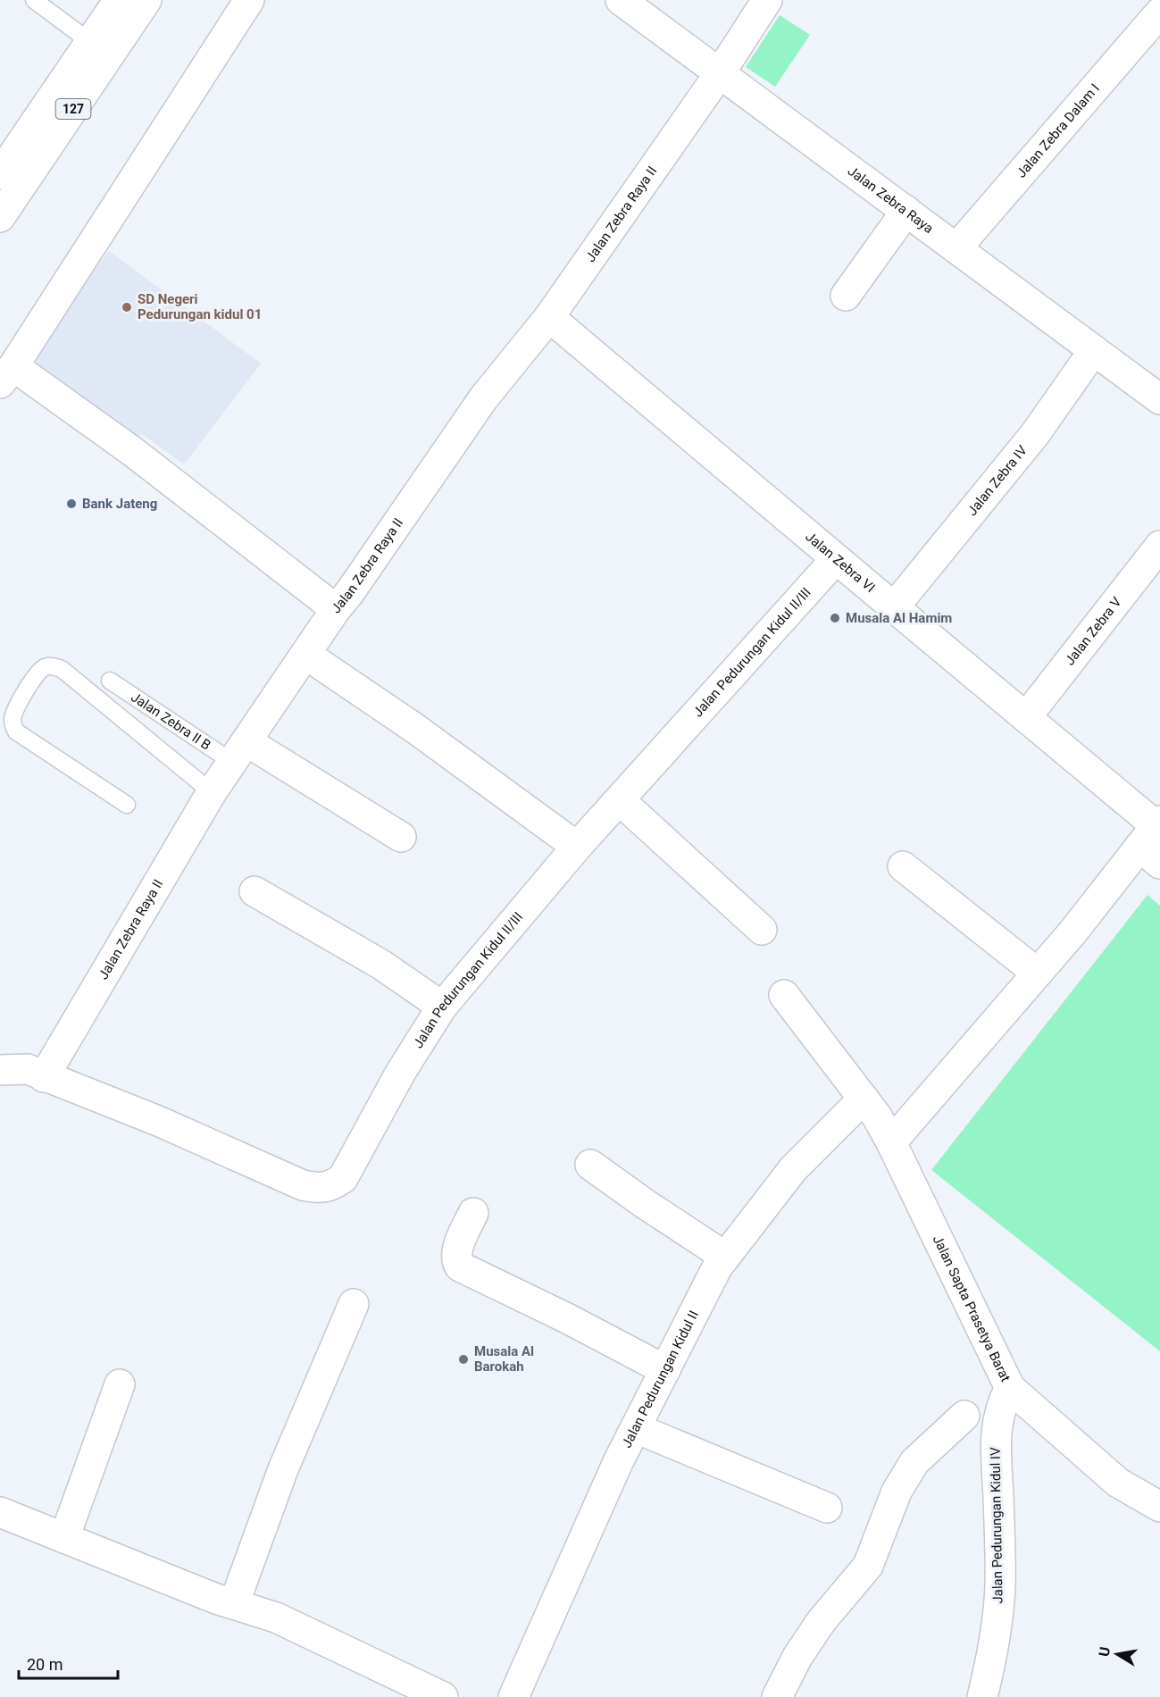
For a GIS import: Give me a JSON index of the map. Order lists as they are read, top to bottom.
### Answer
{
  "streets": {
    "street": [
      "127",
      "Jalan Zebra Dalam I",
      "Jalan Zebra Raya",
      "Jalan Zebra Raya II",
      "Jalan Zebra IV",
      "Jalan Zebra VI",
      "Jalan Zebra V",
      "Jalan Pedurungan Kidul II/III",
      "Jalan Sapta Prasetya Barat",
      "Jalan Pedurungan Kidul II",
      "Jalan Pedurungan Kidul IV"
    ],
    "lane": ["Jalan Zebra II B"]
  },
  "crossings": [
    ["Jalan Zebra Dalam I", "Jalan Zebra Raya"],
    ["Jalan Zebra Raya", "Jalan Zebra Raya II"],
    ["Jalan Zebra Raya", "Jalan Zebra IV"],
    ["Jalan Zebra Raya II", "Jalan Zebra VI"],
    ["Jalan Zebra Raya II", "Jalan Pedurungan Kidul II/III"],
    ["Jalan Zebra Raya II", "Jalan Zebra II B"],
    ["Jalan Zebra IV", "Jalan Zebra VI"],
    ["Jalan Zebra VI", "Jalan Zebra V"],
    ["Jalan Zebra VI", "Jalan Pedurungan Kidul II/III"],
    ["Jalan Sapta Prasetya Barat", "Jalan Pedurungan Kidul II"],
    ["Jalan Sapta Prasetya Barat", "Jalan Pedurungan Kidul IV"]
  ],
  "places": [
    "SD Negeri Pedurungan kidul 01",
    "Bank Jateng",
    "Musala Al Hamim",
    "Musala Al Barokah"
  ],
  "scale_bar": "20 m",
  "north": "left"
}
